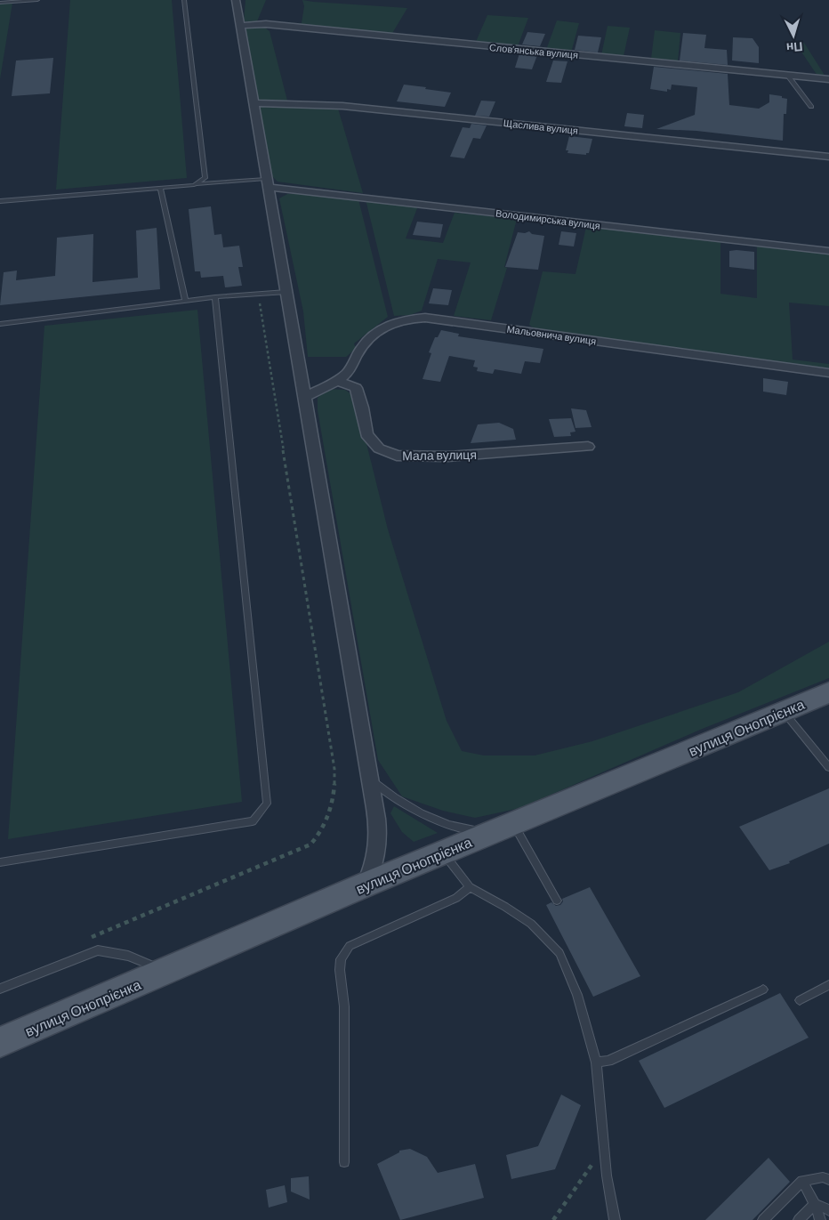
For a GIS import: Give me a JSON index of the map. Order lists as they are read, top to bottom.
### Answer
{
  "streets": {
    "main road": ["вулиця Онопрієнка"],
    "street": [
      "Словʼянська вулиця",
      "Щаслива вулиця",
      "Володимирська вулиця",
      "Мальовнича вулиця",
      "Мала вулиця"
    ]
  },
  "crossings": [
    ["Мальовнича вулиця", "Мала вулиця"]
  ],
  "north": "bottom"
}
